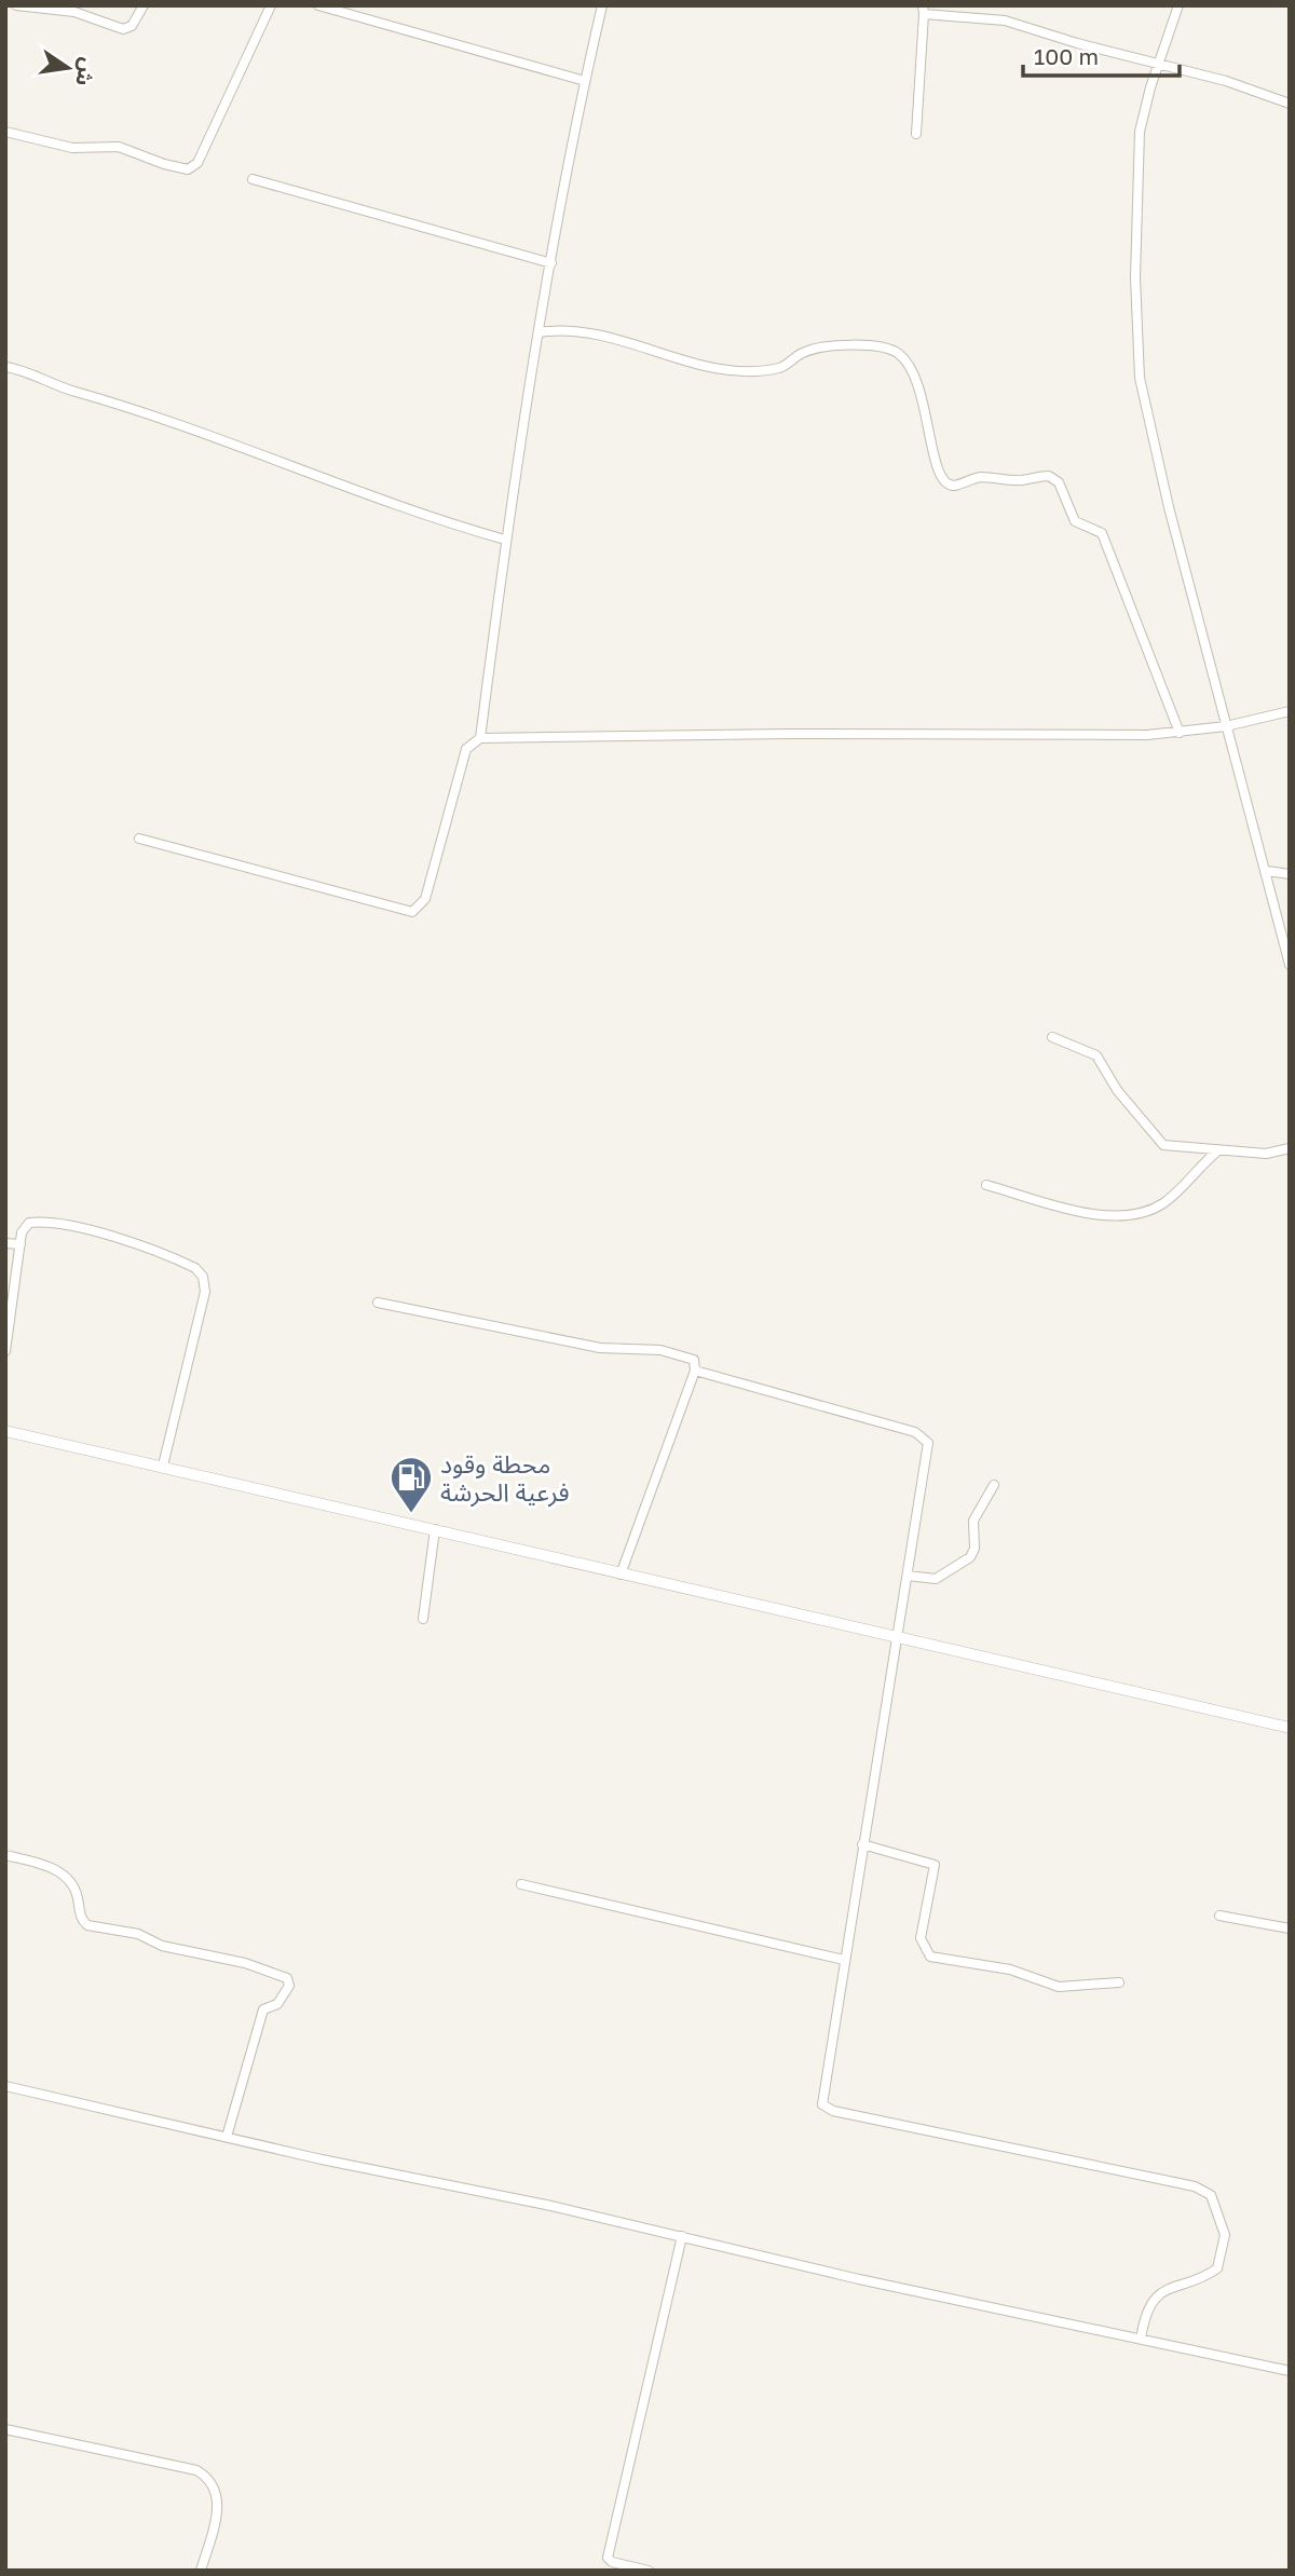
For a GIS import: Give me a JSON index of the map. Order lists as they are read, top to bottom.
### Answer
{
  "places": {
    "fuel station": ["محطة وقود فرعية الحرشة"]
  },
  "scale_bar": "100 m",
  "north": "right"
}
